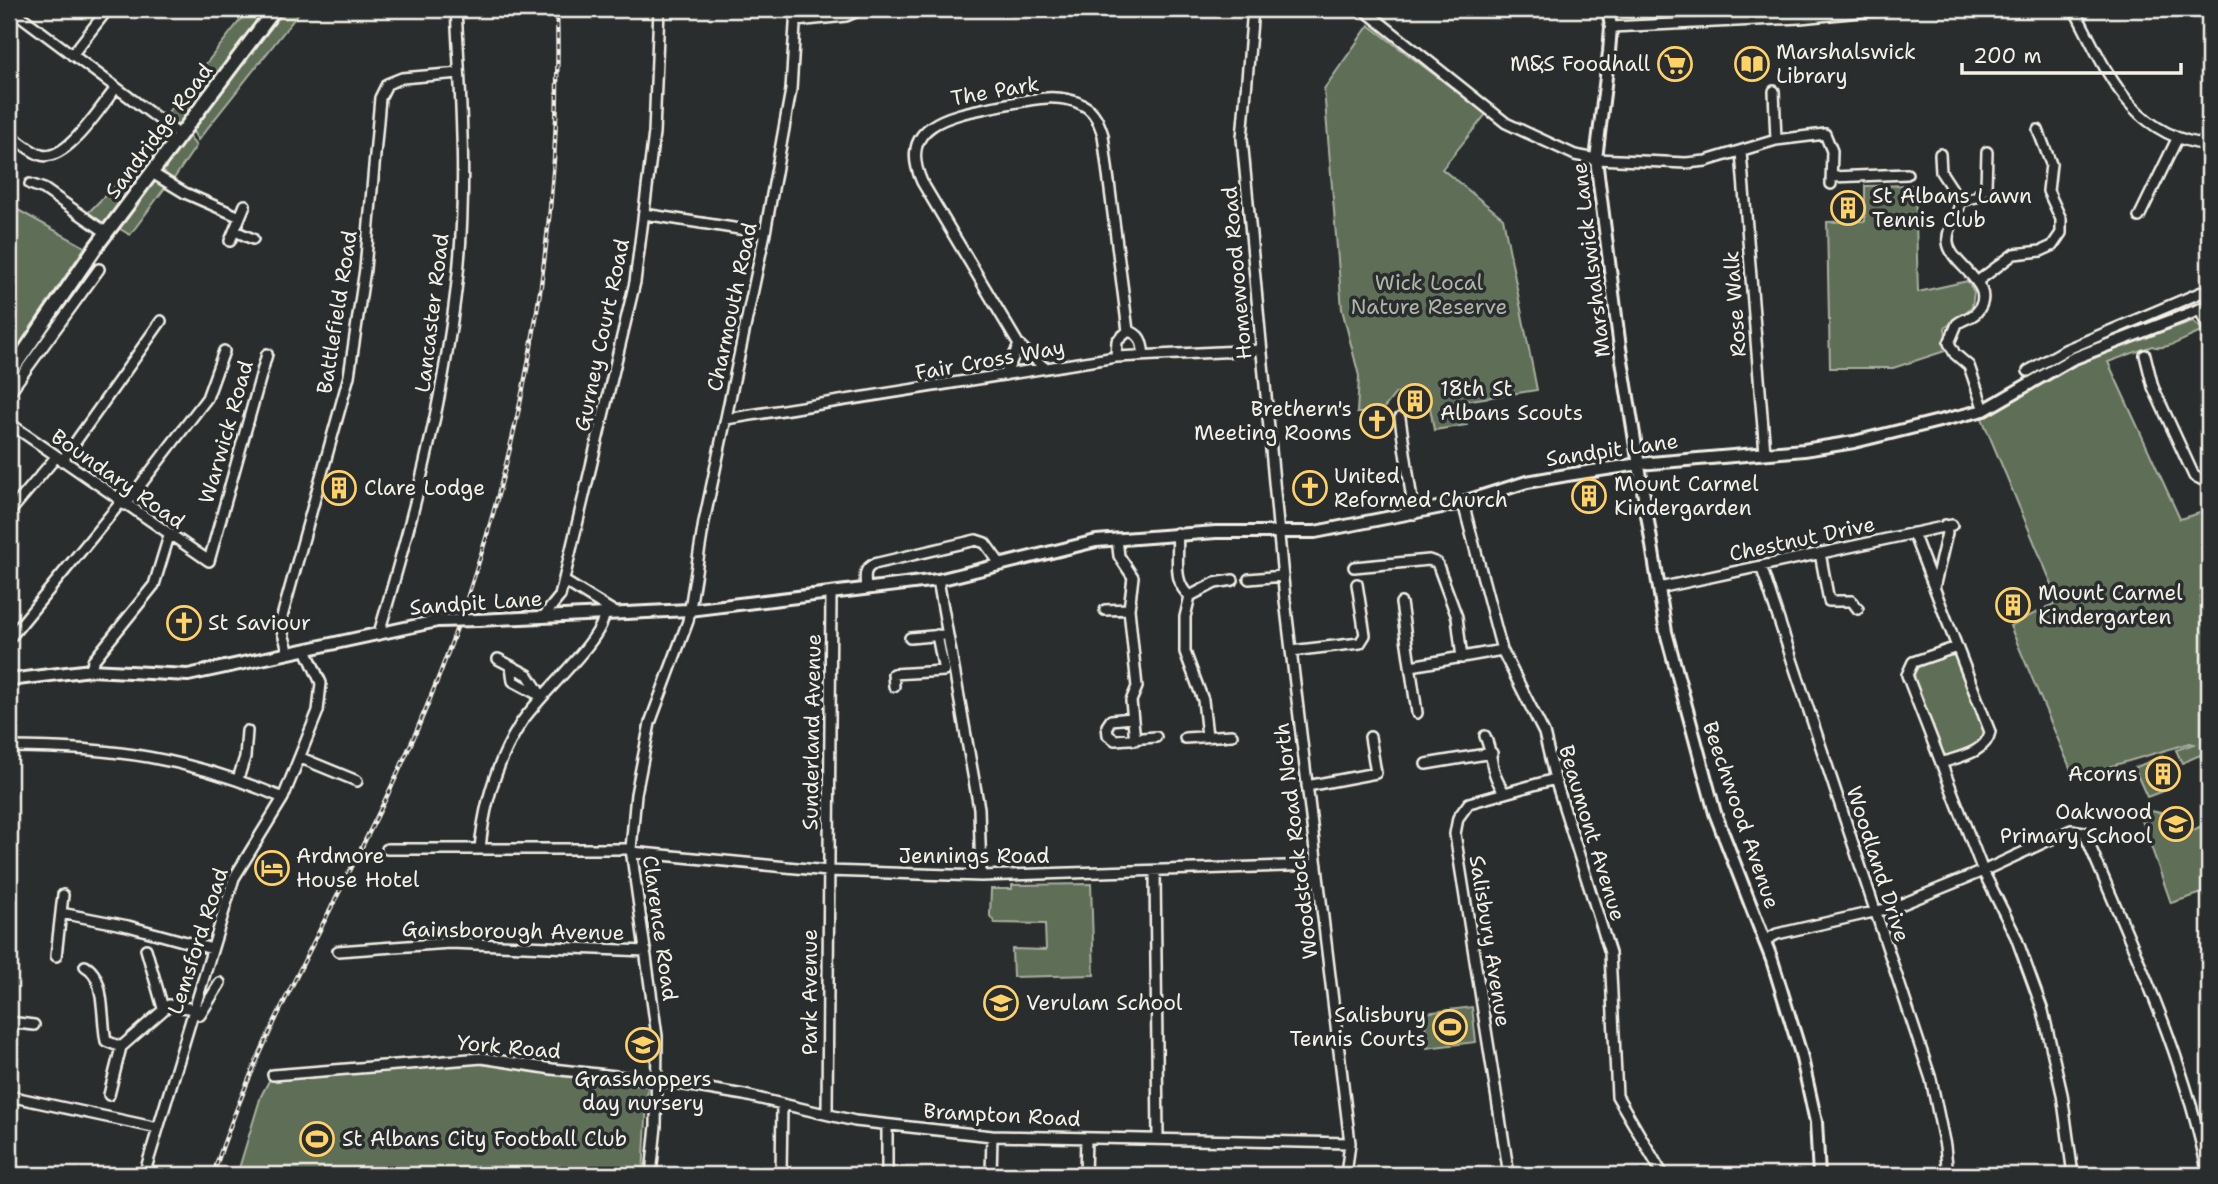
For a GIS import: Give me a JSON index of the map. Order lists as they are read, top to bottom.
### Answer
{
  "streets": {
    "main road": ["Sandridge Road"],
    "street": [
      "The Park",
      "Marshalswick Lane",
      "Homewood Road",
      "Rose Walk",
      "Charmouth Road",
      "Battlefield Road",
      "Lancaster Road",
      "Gurney Court Road",
      "Fair Cross Way",
      "Warwick Road",
      "Sandpit Lane",
      "Boundary Road",
      "Chestnut Drive",
      "Sunderland Avenue",
      "Beechwood Avenue",
      "Beaumont Avenue",
      "Woodstock Road North",
      "Jennings Road",
      "Woodland Drive",
      "Clarence Road",
      "Gainsborough Avenue",
      "Lemsford Road",
      "Salisbury Avenue",
      "Park Avenue",
      "York Road",
      "Brampton Road"
    ]
  },
  "crossings": [
    ["The Park", "Fair Cross Way"],
    ["Marshalswick Lane", "Sandpit Lane"],
    ["Marshalswick Lane", "Beechwood Avenue"],
    ["Homewood Road", "Fair Cross Way"],
    ["Homewood Road", "Sandpit Lane"],
    ["Homewood Road", "Woodstock Road North"],
    ["Rose Walk", "Sandpit Lane"],
    ["Charmouth Road", "Fair Cross Way"],
    ["Charmouth Road", "Sandpit Lane"],
    ["Charmouth Road", "Clarence Road"],
    ["Battlefield Road", "Lancaster Road"],
    ["Battlefield Road", "Sandpit Lane"],
    ["Lancaster Road", "Sandpit Lane"],
    ["Gurney Court Road", "Sandpit Lane"],
    ["Warwick Road", "Boundary Road"],
    ["Sandpit Lane", "Sunderland Avenue"],
    ["Sandpit Lane", "Beechwood Avenue"],
    ["Sandpit Lane", "Beaumont Avenue"],
    ["Sandpit Lane", "Woodstock Road North"],
    ["Sandpit Lane", "Clarence Road"],
    ["Sandpit Lane", "Lemsford Road"],
    ["Chestnut Drive", "Beechwood Avenue"],
    ["Chestnut Drive", "Woodland Drive"],
    ["Sunderland Avenue", "Jennings Road"],
    ["Sunderland Avenue", "Park Avenue"],
    ["Beaumont Avenue", "Salisbury Avenue"],
    ["Woodstock Road North", "Jennings Road"],
    ["Woodstock Road North", "Brampton Road"],
    ["Jennings Road", "Clarence Road"],
    ["Jennings Road", "Park Avenue"],
    ["Clarence Road", "Gainsborough Avenue"],
    ["Clarence Road", "York Road"],
    ["Clarence Road", "Brampton Road"],
    ["Park Avenue", "Brampton Road"],
    ["York Road", "Brampton Road"]
  ],
  "parks": ["Wick Local Nature Reserve"],
  "places": {
    "supermarket": ["M&S Foodhall"],
    "library": ["Marshalswick Library"],
    "building": [
      "St Albans Lawn Tennis Club",
      "18th St Albans Scouts",
      "Clare Lodge",
      "Mount Carmel Kindergarden",
      "Mount Carmel Kindergarten",
      "Acorns"
    ],
    "church": ["Brethern's Meeting Rooms", "United Reformed Church", "St Saviour"],
    "school or university": ["Oakwood Primary School", "Verulam School", "Grasshoppers day nursery"],
    "hotel": ["Ardmore House Hotel"],
    "sports": ["Salisbury Tennis Courts", "St Albans City Football Club"]
  },
  "scale_bar": "200 m"
}
